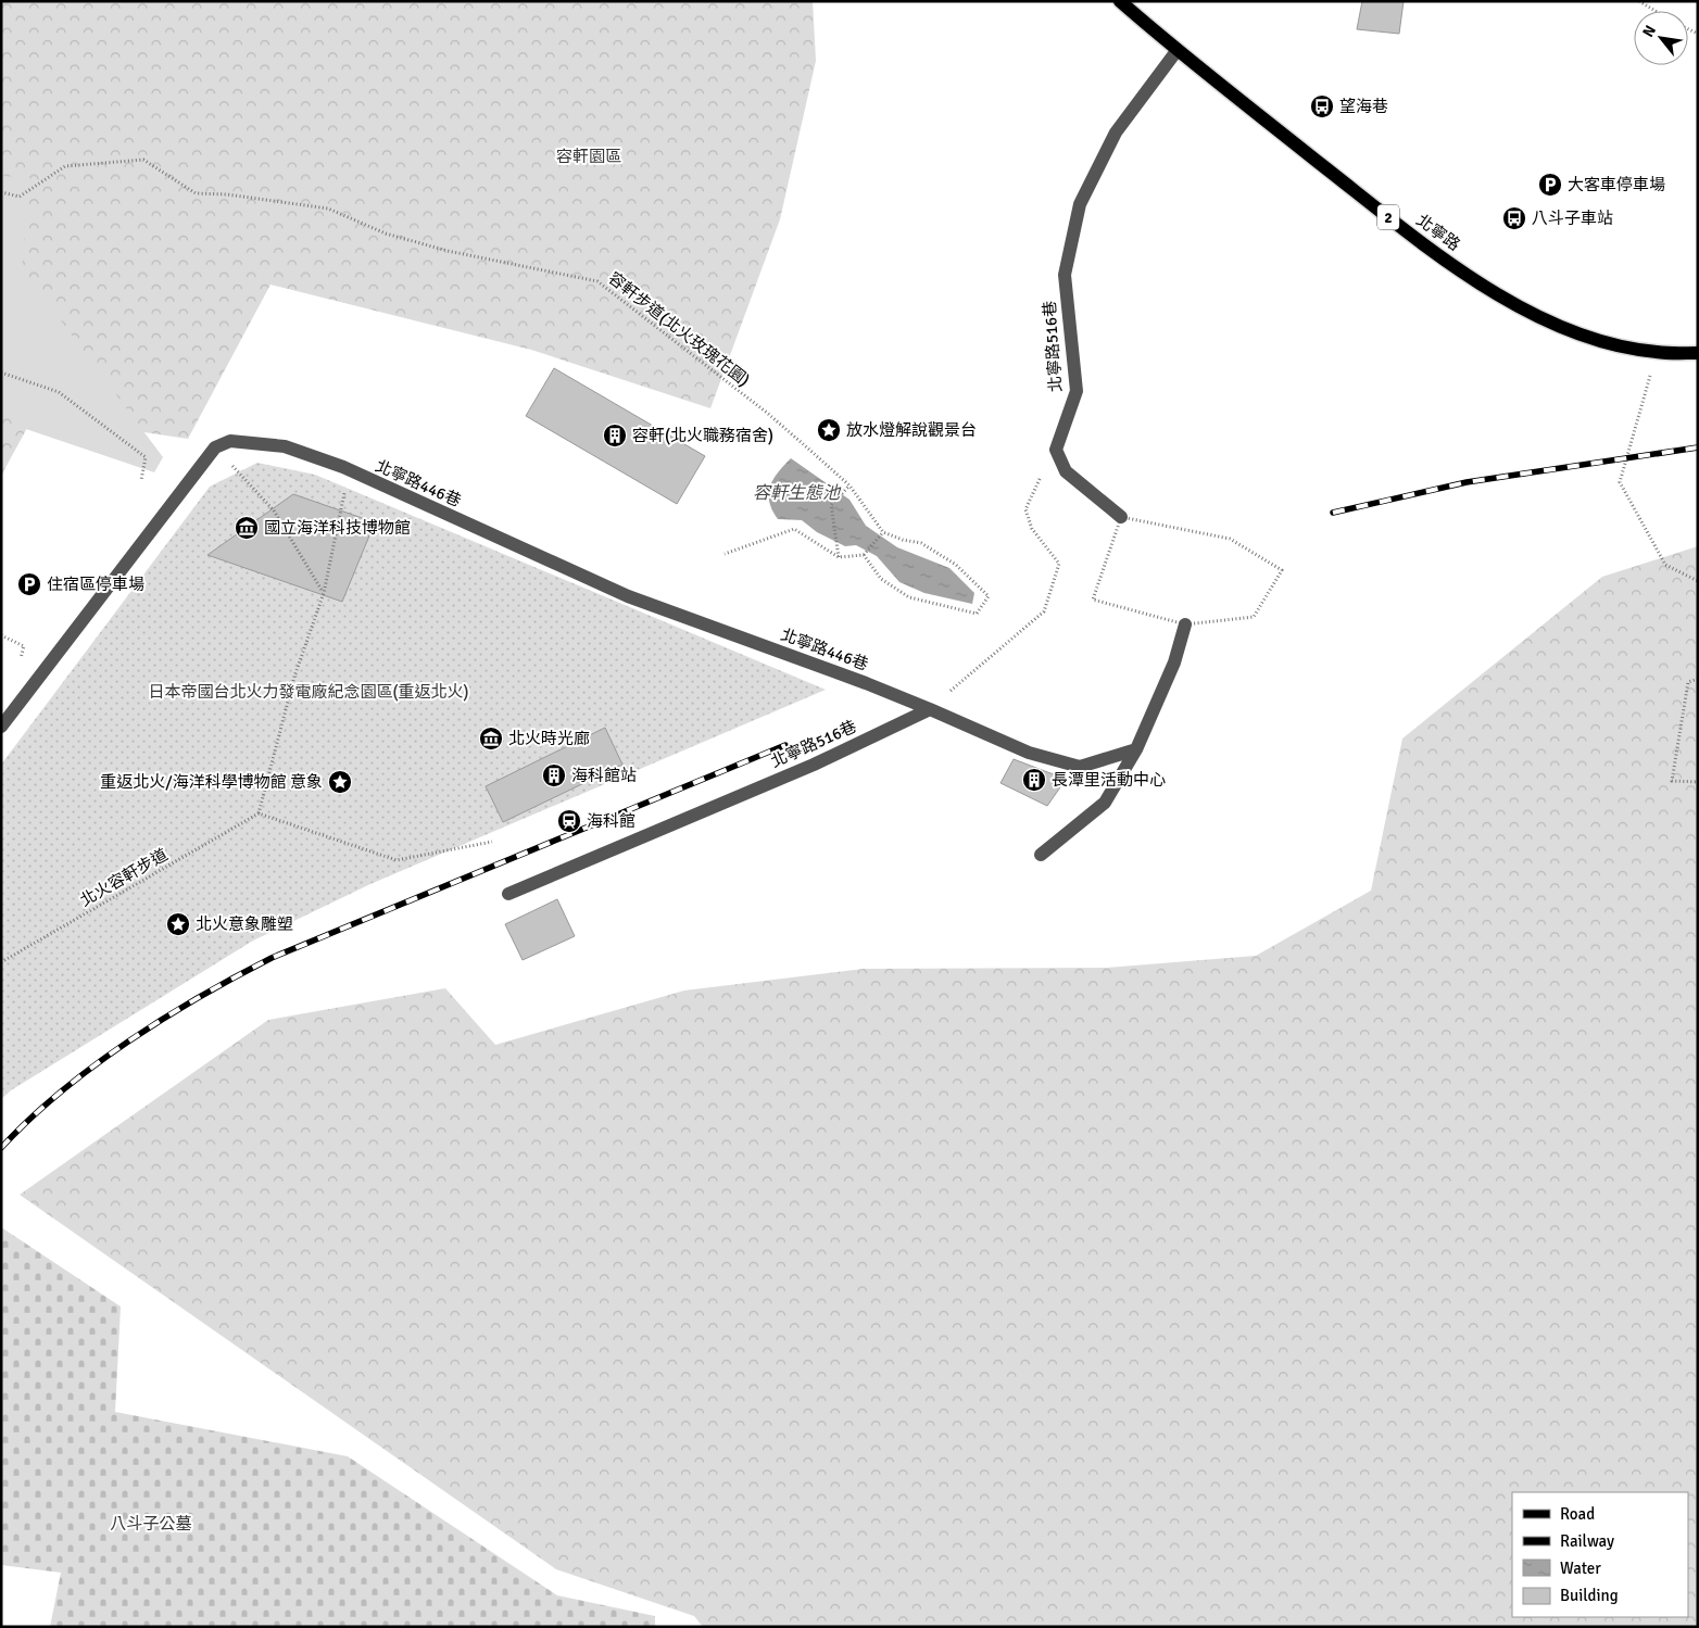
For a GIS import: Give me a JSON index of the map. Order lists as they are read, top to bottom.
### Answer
{
  "streets": {
    "main road": ["2", "北寧路"],
    "lane": ["北寧路516巷", "北寧路446巷"],
    "path": ["容軒步道(北火玫瑰花園)", "北火容軒步道"]
  },
  "crossings": [
    ["北寧路", "北寧路516巷"],
    ["北寧路516巷", "北寧路446巷"]
  ],
  "water": ["容軒生態池"],
  "parks": ["容軒園區", "日本帝國台北火力發電廠紀念園區(重返北火)", "八斗子公墓"],
  "places": {
    "bus stop": ["望海巷", "八斗子車站"],
    "parking": ["大客車停車場", "住宿區停車場"],
    "place": ["放水燈解說觀景台", "重返北火/海洋科學博物館 意象", "北火意象雕塑"],
    "building": ["容軒(北火職務宿舍)", "海科館站", "長潭里活動中心"],
    "museum": ["國立海洋科技博物館", "北火時光廊"],
    "station": ["海科館"]
  },
  "legend": [
    "Road",
    "Railway",
    "Water",
    "Building"
  ],
  "north": "top left"
}
